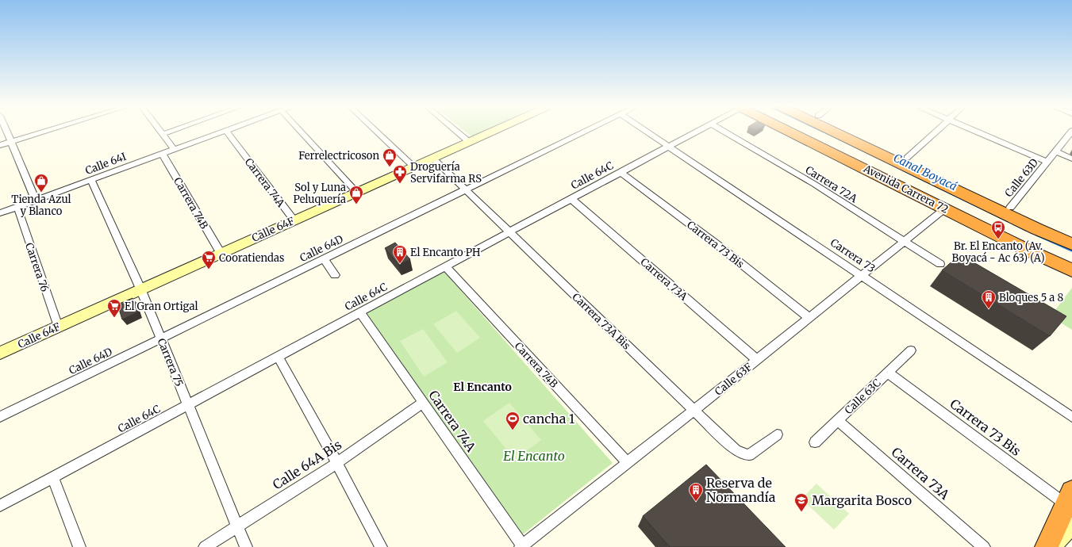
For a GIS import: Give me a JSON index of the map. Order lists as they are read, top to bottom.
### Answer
{
  "streets": {
    "highway": ["Avenida Carrera 72"],
    "street": [
      "Calle 64I",
      "Calle 64C",
      "Calle 63D",
      "Carrera 74A",
      "Carrera 72A",
      "Carrera 74B",
      "Calle 64F",
      "Carrera 73 Bis",
      "Calle 64D",
      "Carrera 73",
      "Carrera 76",
      "Carrera 73A",
      "Carrera 73A Bis",
      "Carrera 75",
      "Calle 63F",
      "Calle 63C",
      "Calle 64A Bis"
    ]
  },
  "crossings": [
    ["Calle 64I", "Carrera 74B"],
    ["Calle 64I", "Carrera 76"],
    ["Calle 64I", "Carrera 75"],
    ["Calle 64C", "Carrera 74A"],
    ["Calle 64C", "Carrera 74B"],
    ["Calle 64C", "Carrera 73 Bis"],
    ["Calle 64C", "Carrera 73"],
    ["Calle 64C", "Carrera 73A"],
    ["Calle 64C", "Carrera 73A Bis"],
    ["Calle 64C", "Carrera 75"],
    ["Carrera 74A", "Calle 64F"],
    ["Carrera 74A", "Calle 63F"],
    ["Carrera 74A", "Calle 64A Bis"],
    ["Carrera 72A", "Calle 63F"],
    ["Avenida Carrera 72", "Calle 63F"],
    ["Carrera 74B", "Calle 64F"],
    ["Carrera 74B", "Calle 63F"],
    ["Calle 64F", "Carrera 76"],
    ["Calle 64F", "Carrera 73A Bis"],
    ["Calle 64F", "Carrera 75"],
    ["Carrera 73 Bis", "Calle 63F"],
    ["Carrera 73 Bis", "Calle 63C"],
    ["Calle 64D", "Carrera 73A Bis"],
    ["Calle 64D", "Carrera 75"],
    ["Carrera 73", "Calle 63F"],
    ["Carrera 73A", "Calle 63F"],
    ["Carrera 73A", "Calle 63C"],
    ["Carrera 73A Bis", "Calle 63F"],
    ["Carrera 75", "Calle 64A Bis"]
  ],
  "districts": ["El Encanto"],
  "water": ["Canal Boyacá"],
  "parks": ["El Encanto"],
  "places": {
    "shop": ["Ferrelectricoson", "Tienda Azul y Blanco", "Sol y Luna Peluquería"],
    "pharmacy": ["Droguería Servifarma RS"],
    "bus stop": ["Br. El Encanto (Av. Boyacá - Ac 63) (A)"],
    "building": ["El Encanto PH", "Bloques 5 a 8", "Reserva de Normandía"],
    "supermarket": ["Cooratiendas", "El Gran Ortigal"],
    "sports": ["cancha 1"],
    "school or university": ["Margarita Bosco"]
  }
}
